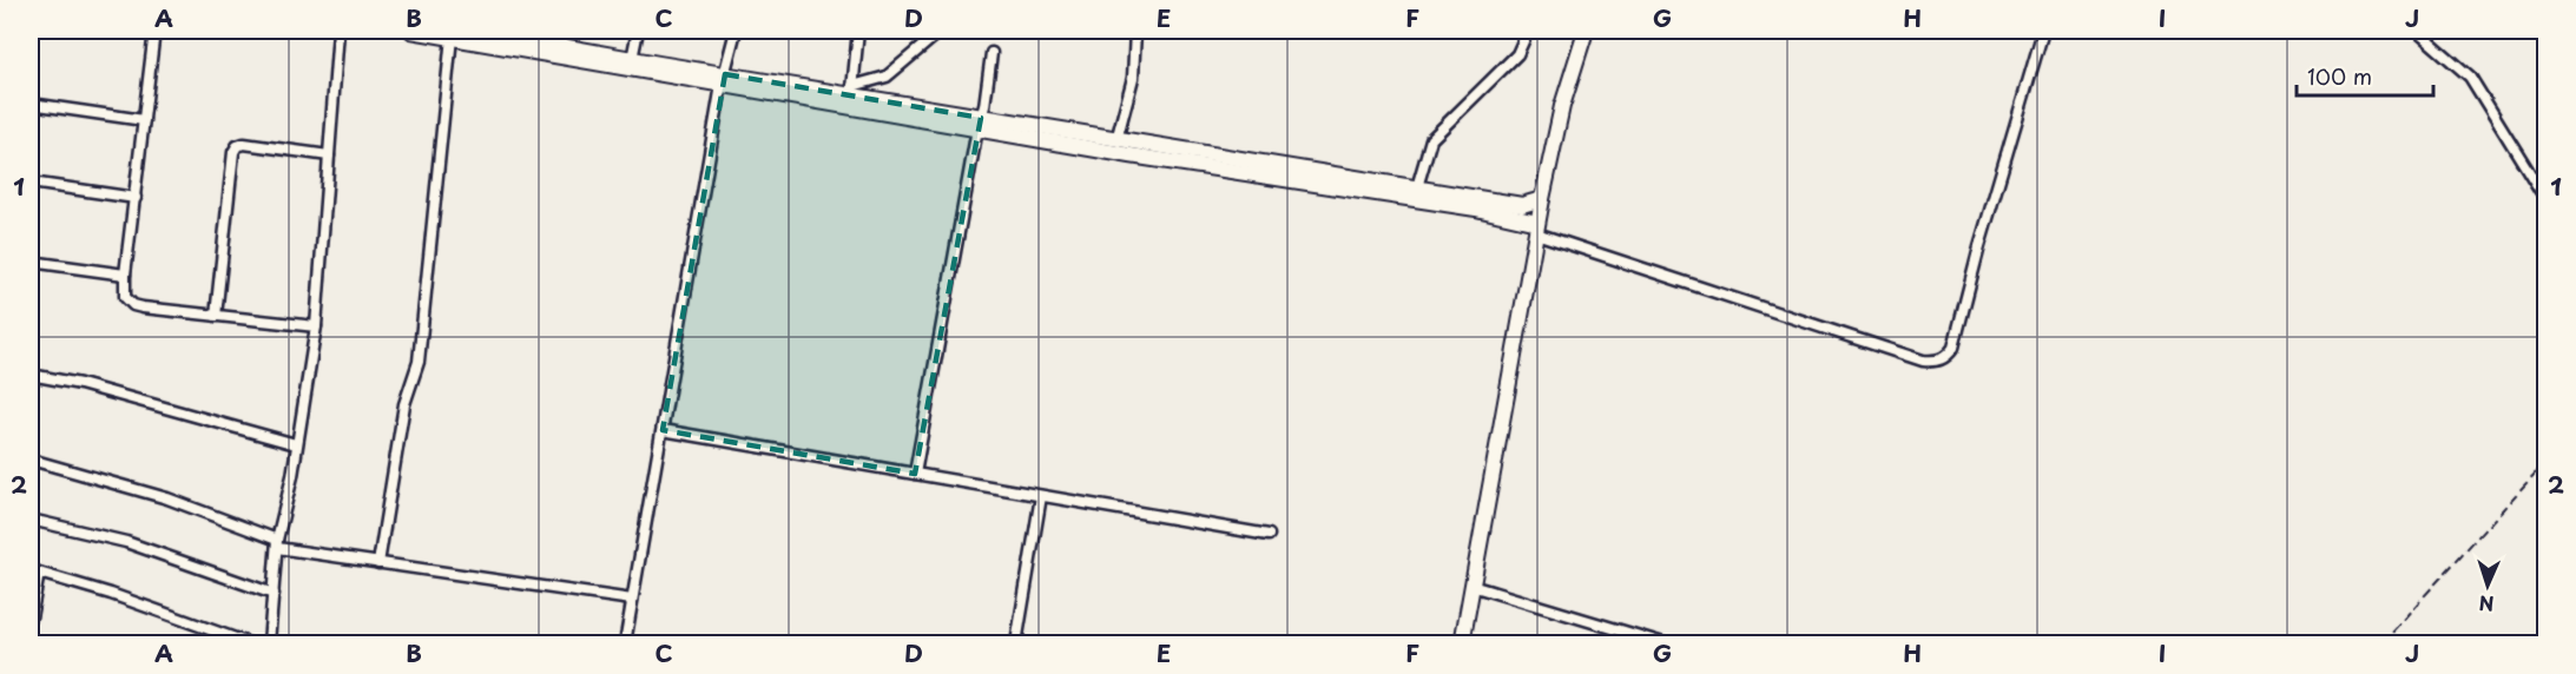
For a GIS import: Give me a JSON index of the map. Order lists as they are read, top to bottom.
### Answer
{
  "scale_bar": "100 m",
  "north": "bottom",
  "grid": {
    "columns": [
      "A",
      "B",
      "C",
      "D",
      "E",
      "F",
      "G",
      "H",
      "I",
      "J"
    ],
    "rows": ["1", "2"]
  }
}
